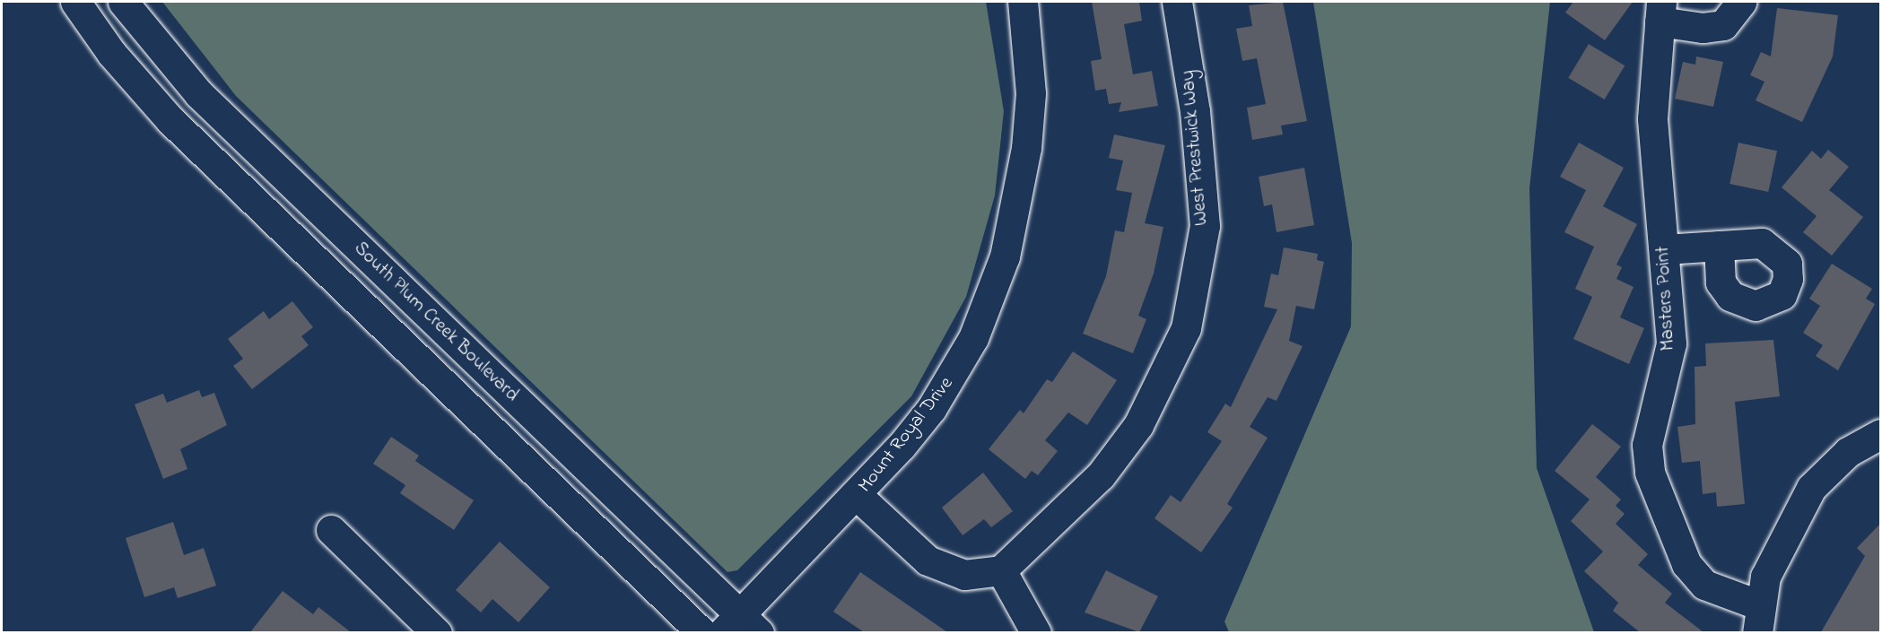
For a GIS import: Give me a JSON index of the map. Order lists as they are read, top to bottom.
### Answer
{
  "streets": {
    "street": [
      "West Prestwick Way",
      "Masters Point",
      "South Plum Creek Boulevard",
      "Mount Royal Drive"
    ]
  },
  "crossings": [
    ["South Plum Creek Boulevard", "Mount Royal Drive"]
  ]
}
